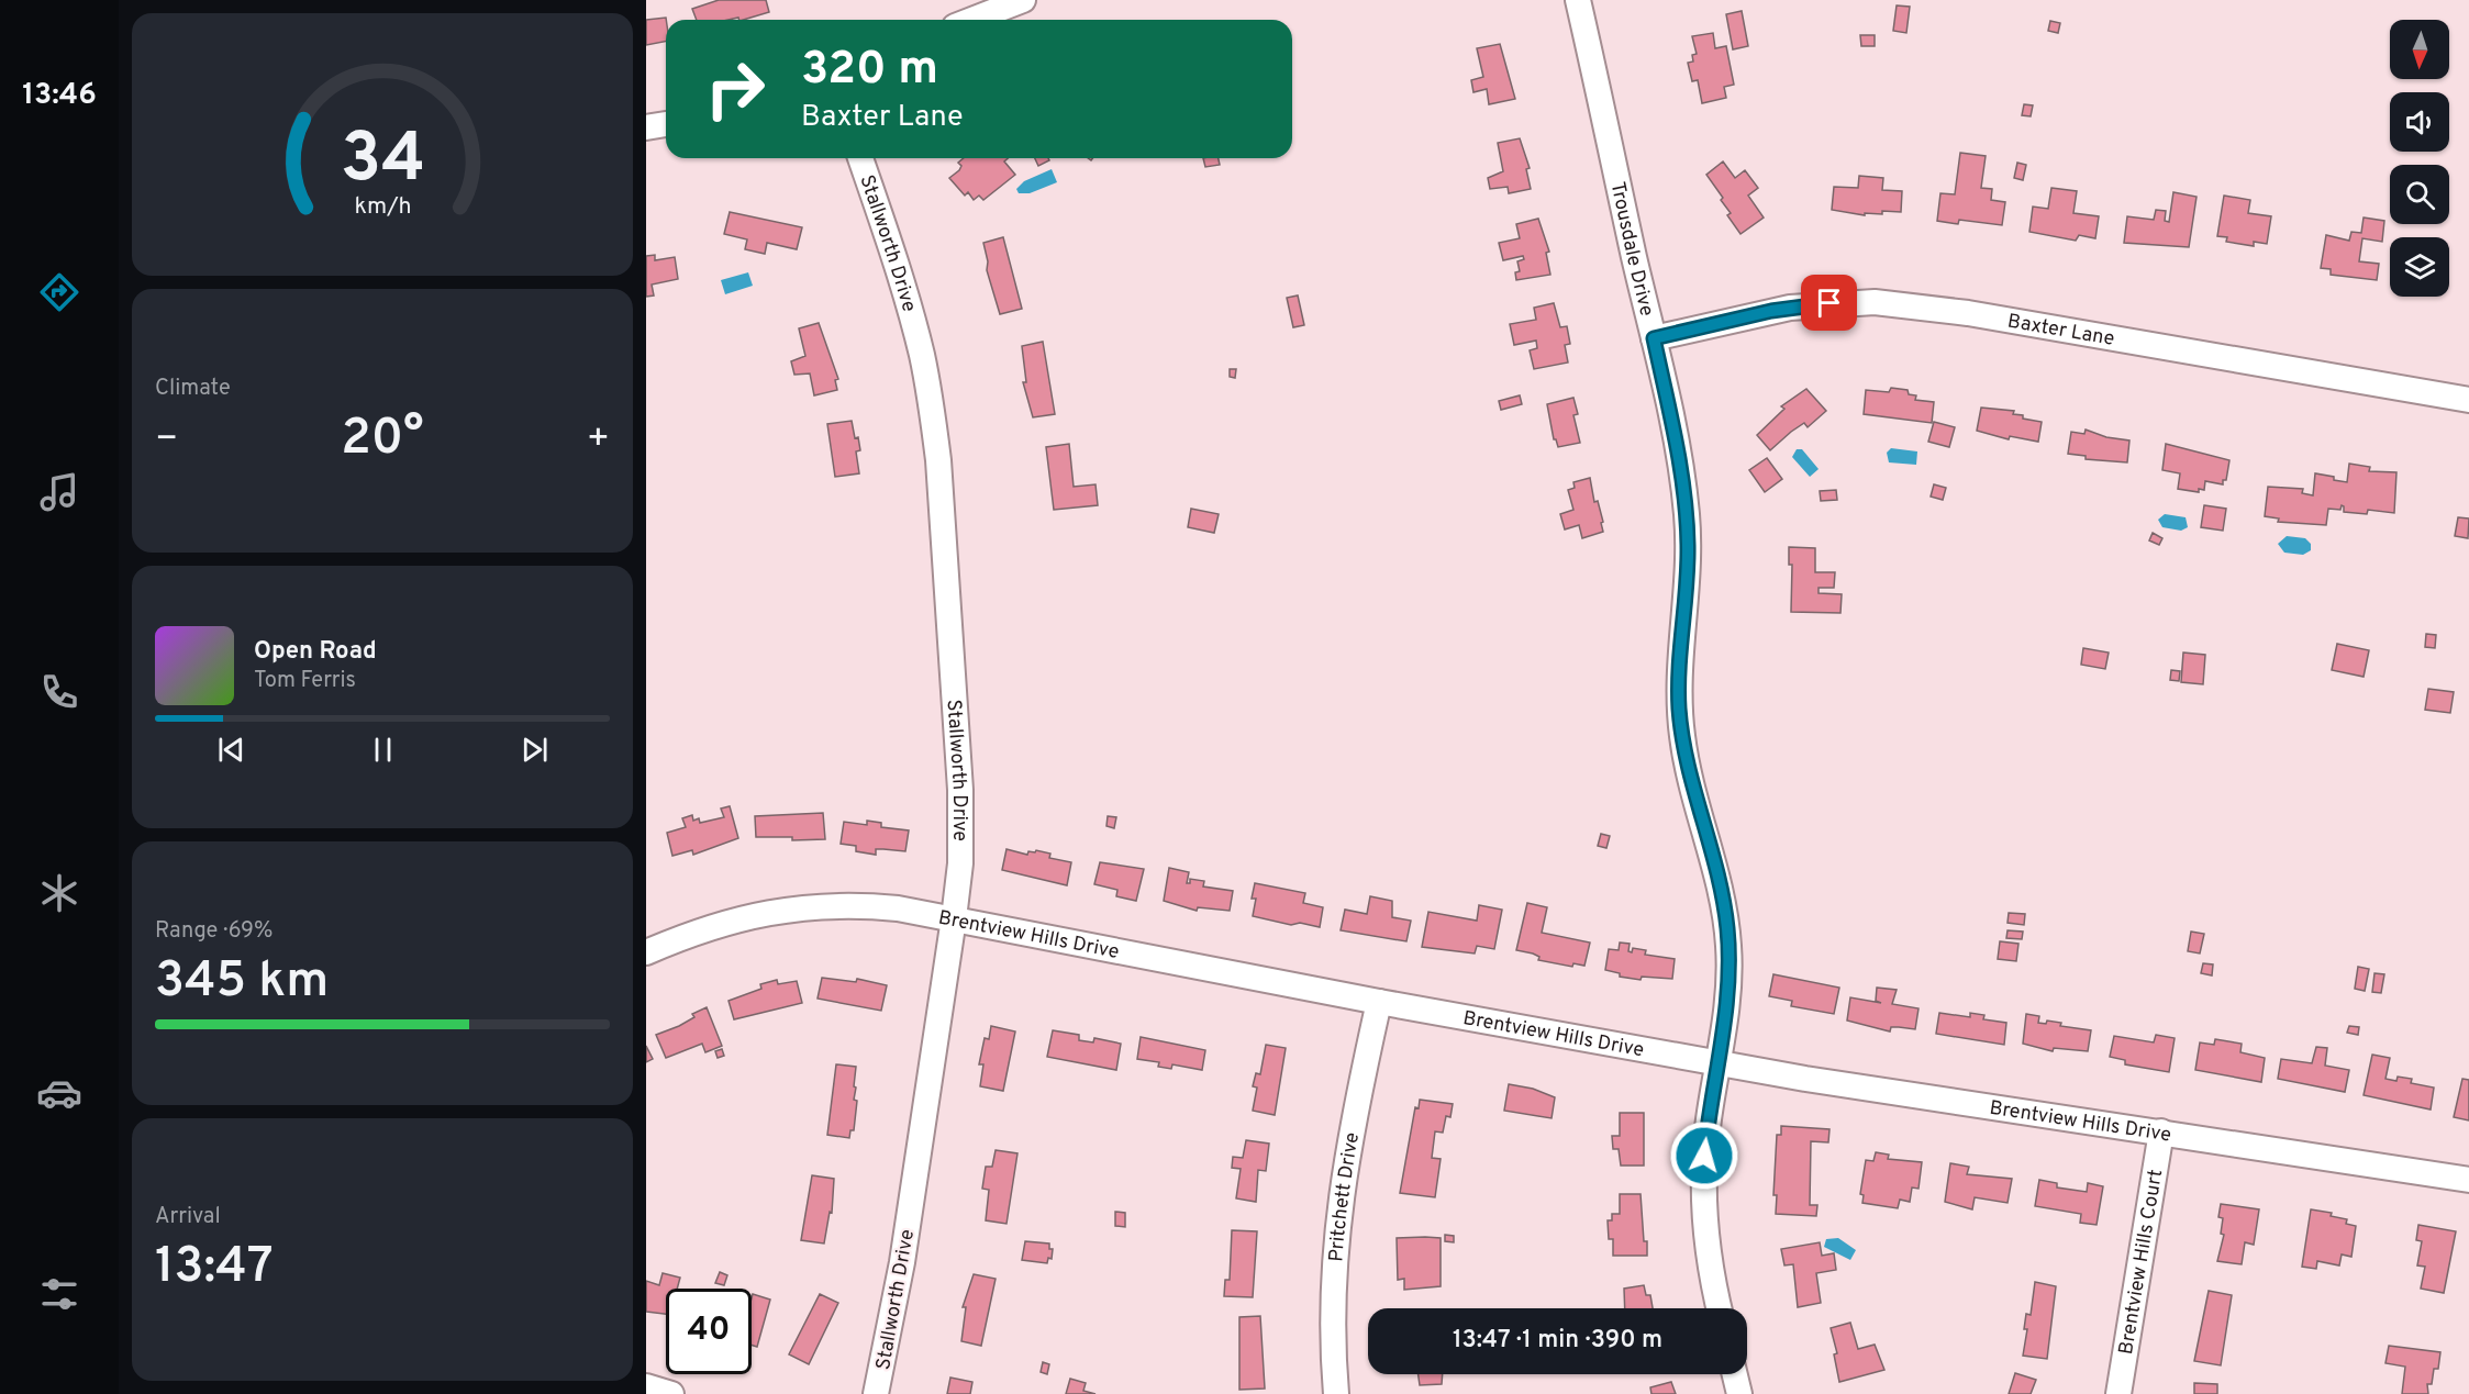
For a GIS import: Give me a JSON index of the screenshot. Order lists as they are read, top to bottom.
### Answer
{
  "streets": {
    "street": [
      "Stallworth Drive",
      "Trousdale Drive",
      "Baxter Lane",
      "Brentview Hills Drive",
      "Pritchett Drive",
      "Brentview Hills Court"
    ]
  },
  "crossings": [
    ["Stallworth Drive", "Brentview Hills Drive"],
    ["Trousdale Drive", "Baxter Lane"],
    ["Trousdale Drive", "Brentview Hills Drive"],
    ["Brentview Hills Drive", "Pritchett Drive"],
    ["Brentview Hills Drive", "Brentview Hills Court"]
  ],
  "north": "bottom",
  "page": {
    "tabs": "13:46",
    "turn": ["320 m", "Baxter Lane"],
    "tile": [
      "Climate",
      ["Range · 69%", "345 km"],
      ["Arrival", "13:47"]
    ],
    "heat": ["−", "20°", "+"],
    "song": ["Open Road", "Tom Ferris"],
    "limit": "40",
    "trip": "13:47 · 1 min · 390 m",
    "gauge": ["34", "km/h"]
  }
}
